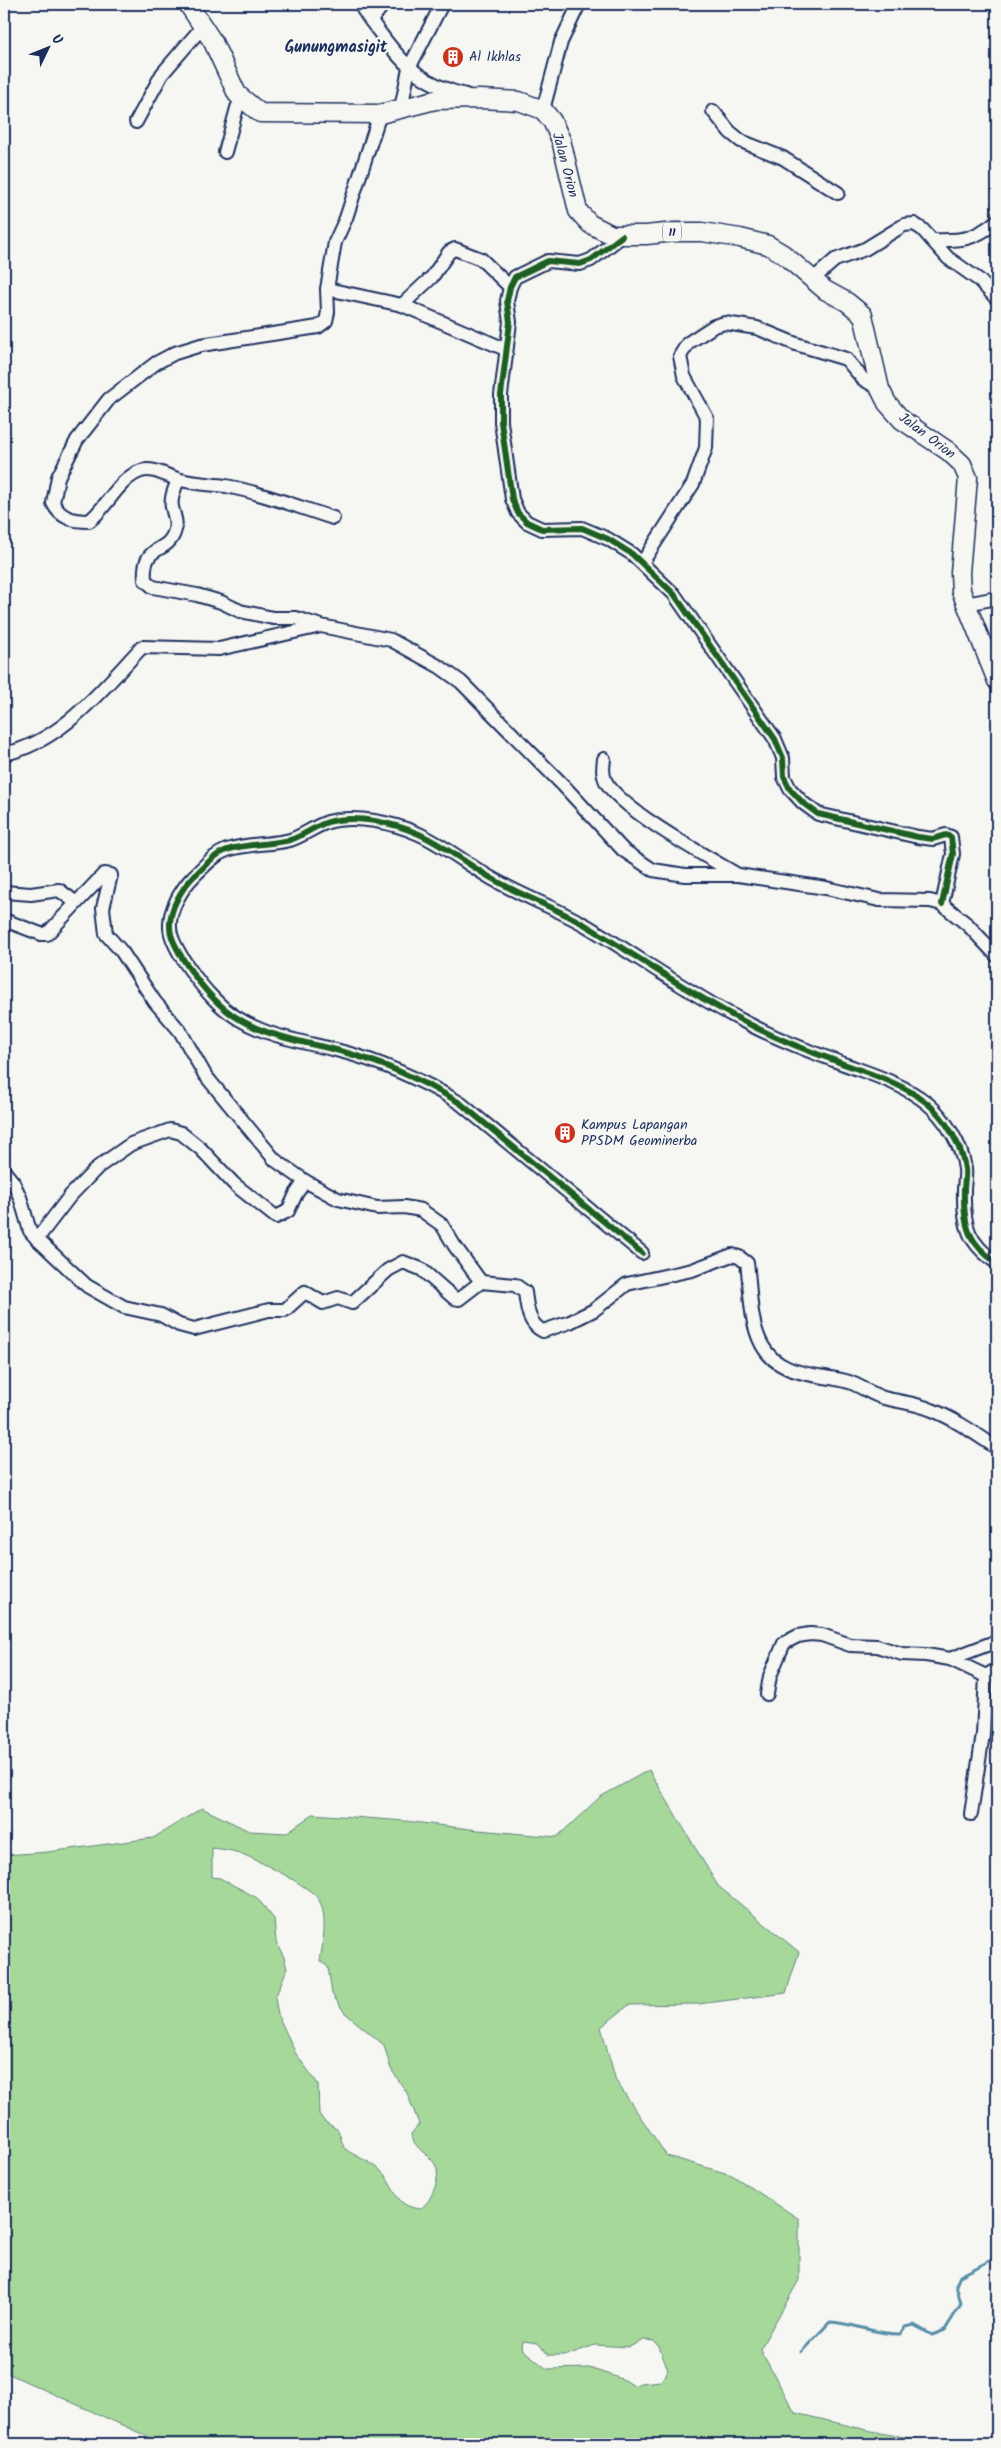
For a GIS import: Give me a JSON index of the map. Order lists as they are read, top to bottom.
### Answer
{
  "streets": {
    "highway": ["Jalan Orion", "11"]
  },
  "districts": ["Gunungmasigit"],
  "places": {
    "building": ["Al Ikhlas", "Kampus Lapangan PPSDM Geominerba"]
  },
  "north": "top right"
}
